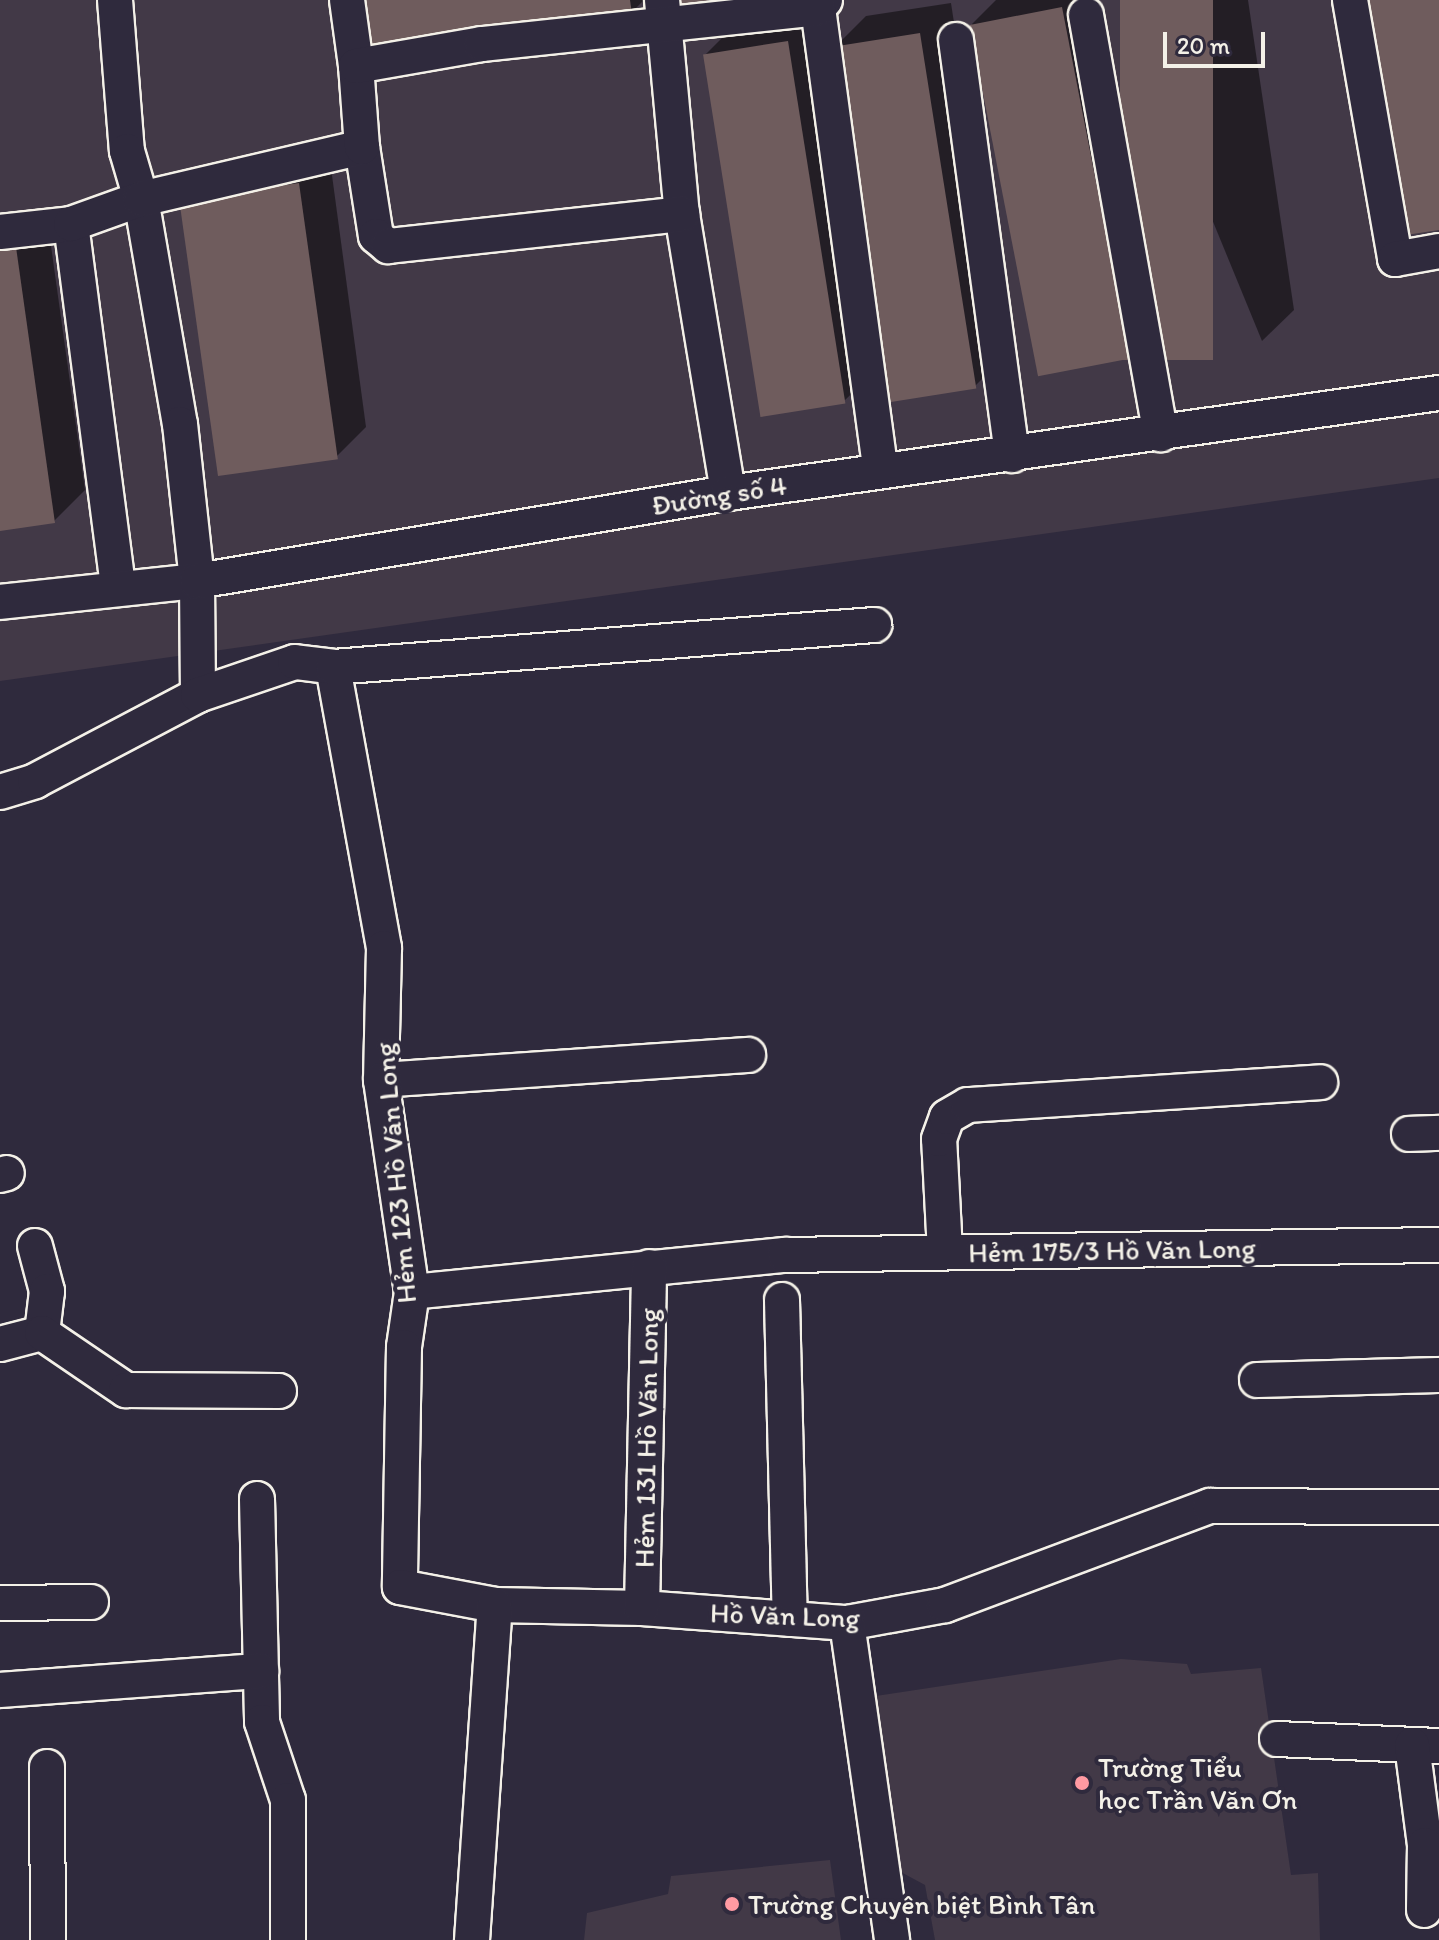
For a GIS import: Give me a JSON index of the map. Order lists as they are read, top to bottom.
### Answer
{
  "streets": {
    "street": [
      "Đường số 4",
      "Hẻm 123 Hồ Văn Long",
      "Hẻm 175/3 Hồ Văn Long",
      "Hẻm 131 Hồ Văn Long",
      "Hồ Văn Long"
    ]
  },
  "crossings": [
    ["Hẻm 123 Hồ Văn Long", "Hẻm 175/3 Hồ Văn Long"],
    ["Hẻm 123 Hồ Văn Long", "Hồ Văn Long"],
    ["Hẻm 175/3 Hồ Văn Long", "Hẻm 131 Hồ Văn Long"],
    ["Hẻm 131 Hồ Văn Long", "Hồ Văn Long"]
  ],
  "places": ["Trường Tiểu học Trần Văn Ơn", "Trường Chuyên biệt Bình Tân"],
  "scale_bar": "20 m"
}
